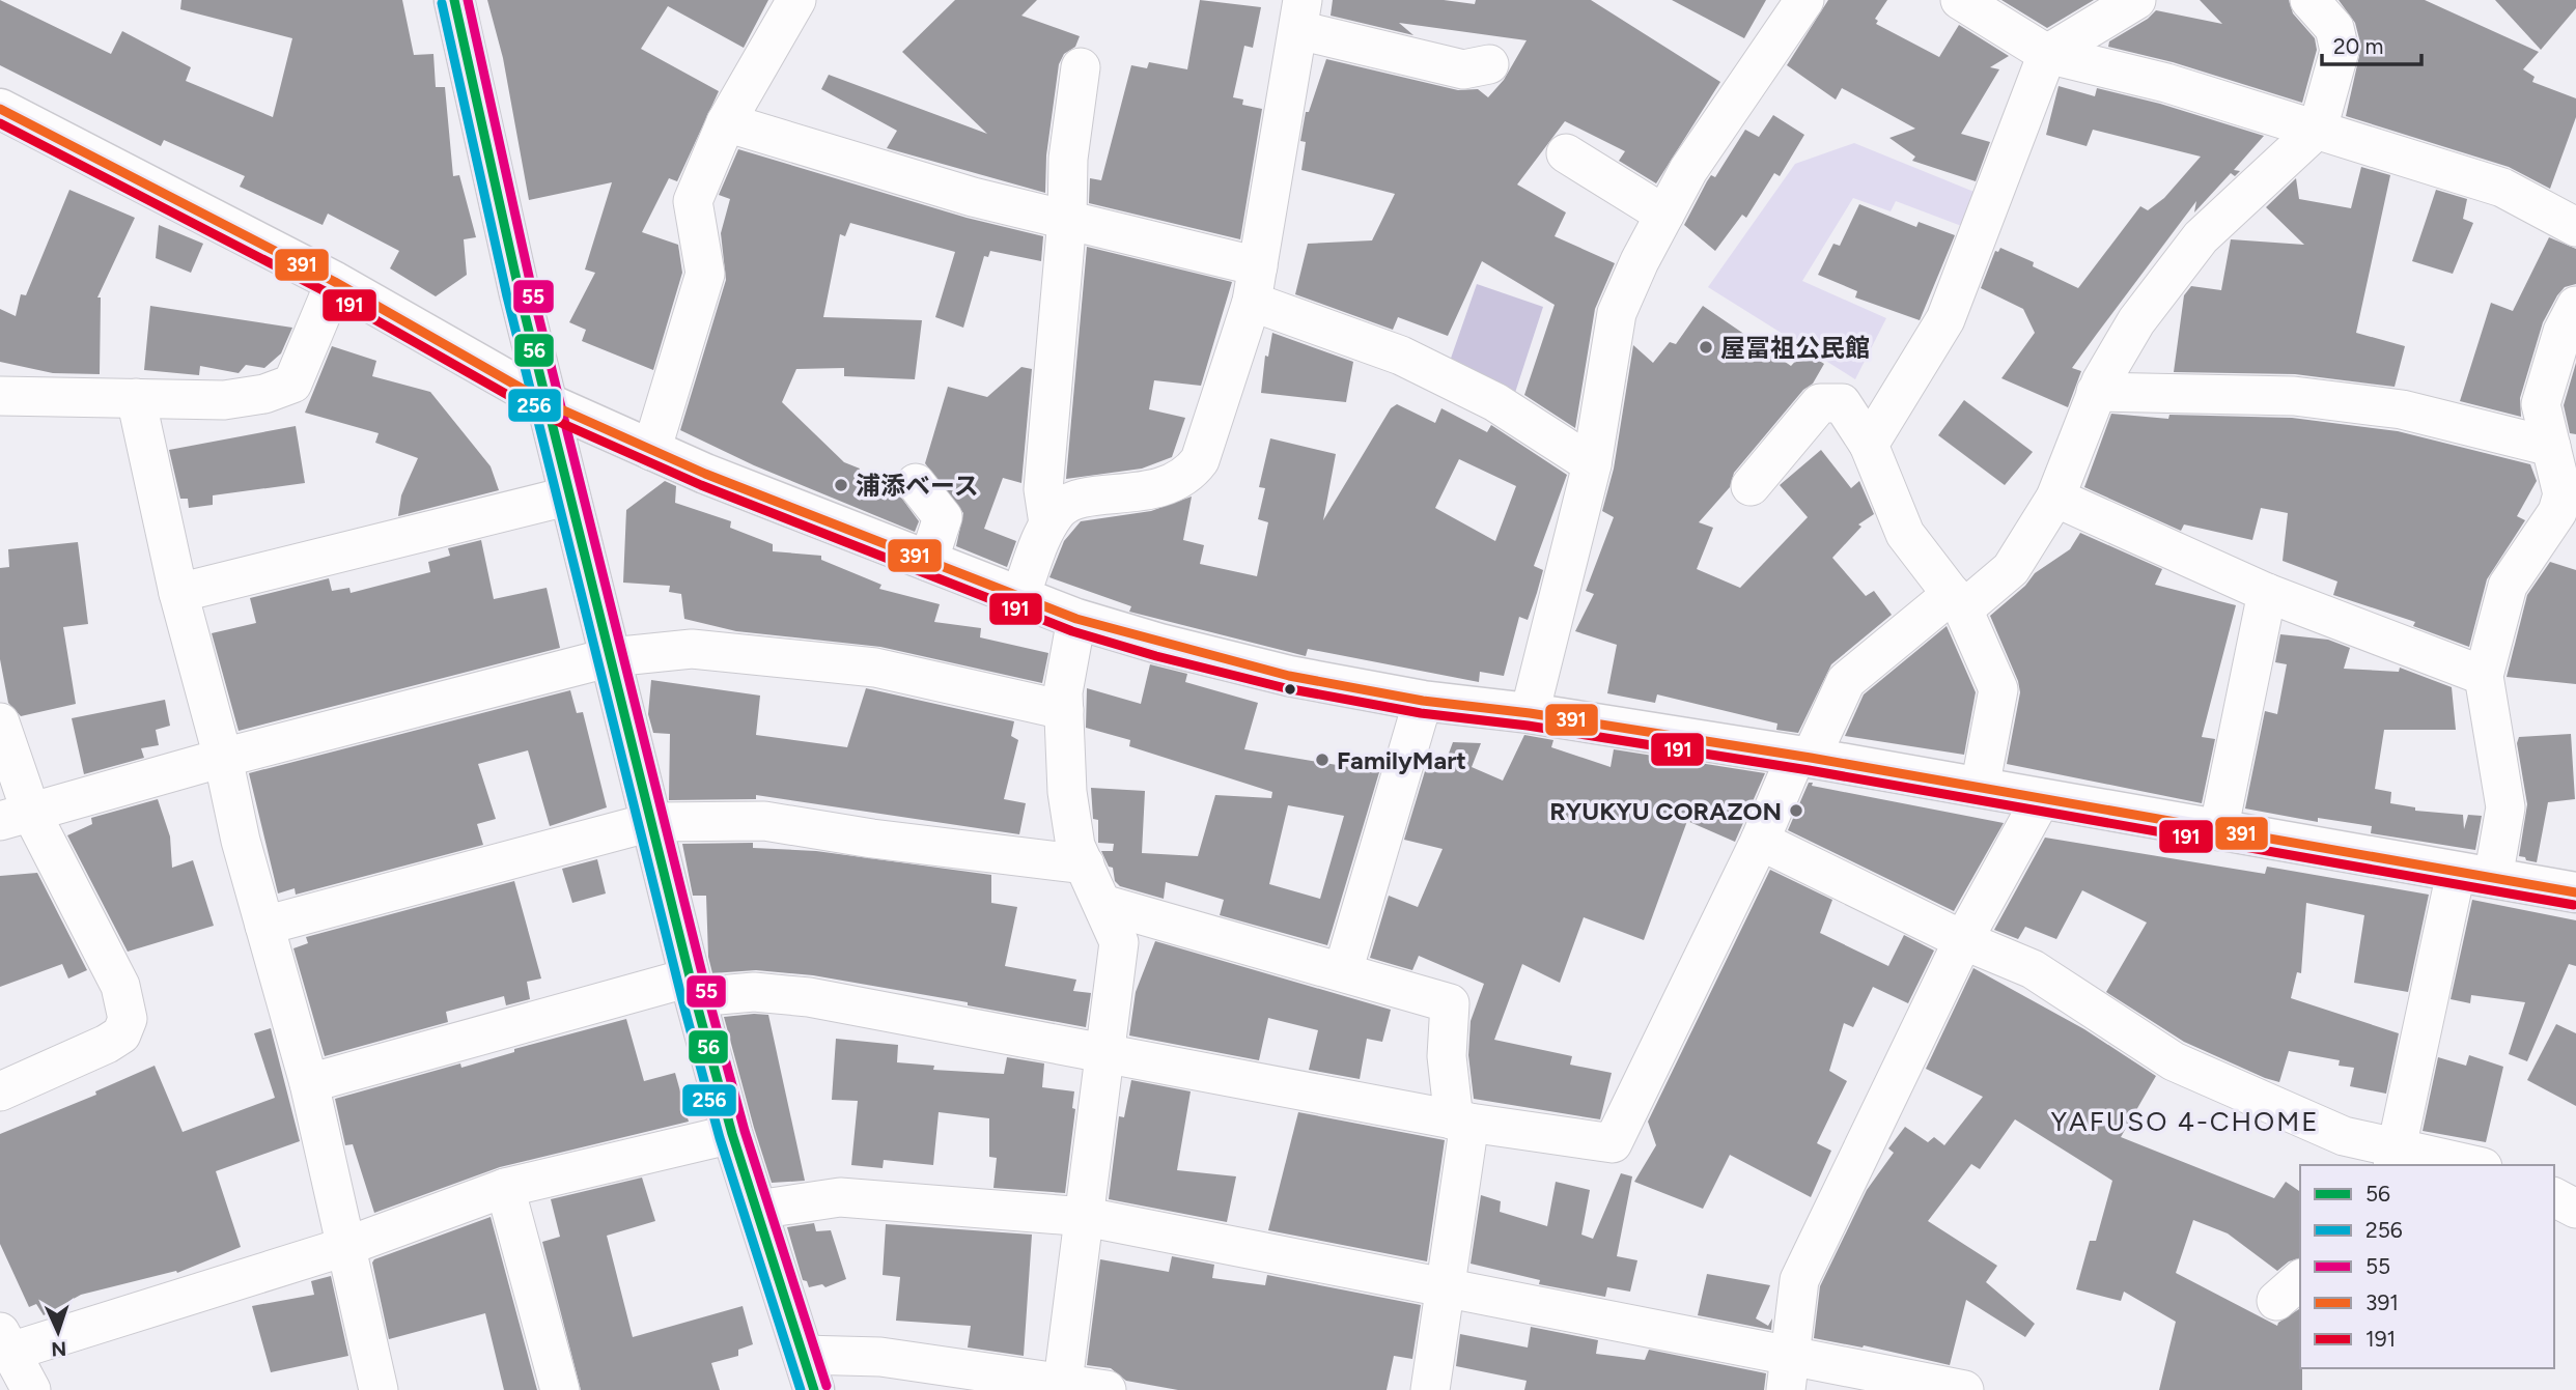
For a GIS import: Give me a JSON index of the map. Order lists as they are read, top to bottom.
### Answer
{
  "districts": ["YAFUSO 4-CHOME"],
  "places": [
    "屋冨祖公民館",
    "浦添ベース",
    "FamilyMart",
    "RYUKYU CORAZON"
  ],
  "lines": [
    "transit line 56",
    "transit line 55",
    "transit line 256",
    "transit line 391",
    "transit line 191"
  ],
  "legend": [
    "56",
    "256",
    "55",
    "391",
    "191"
  ],
  "scale_bar": "20 m",
  "north": "bottom"
}
